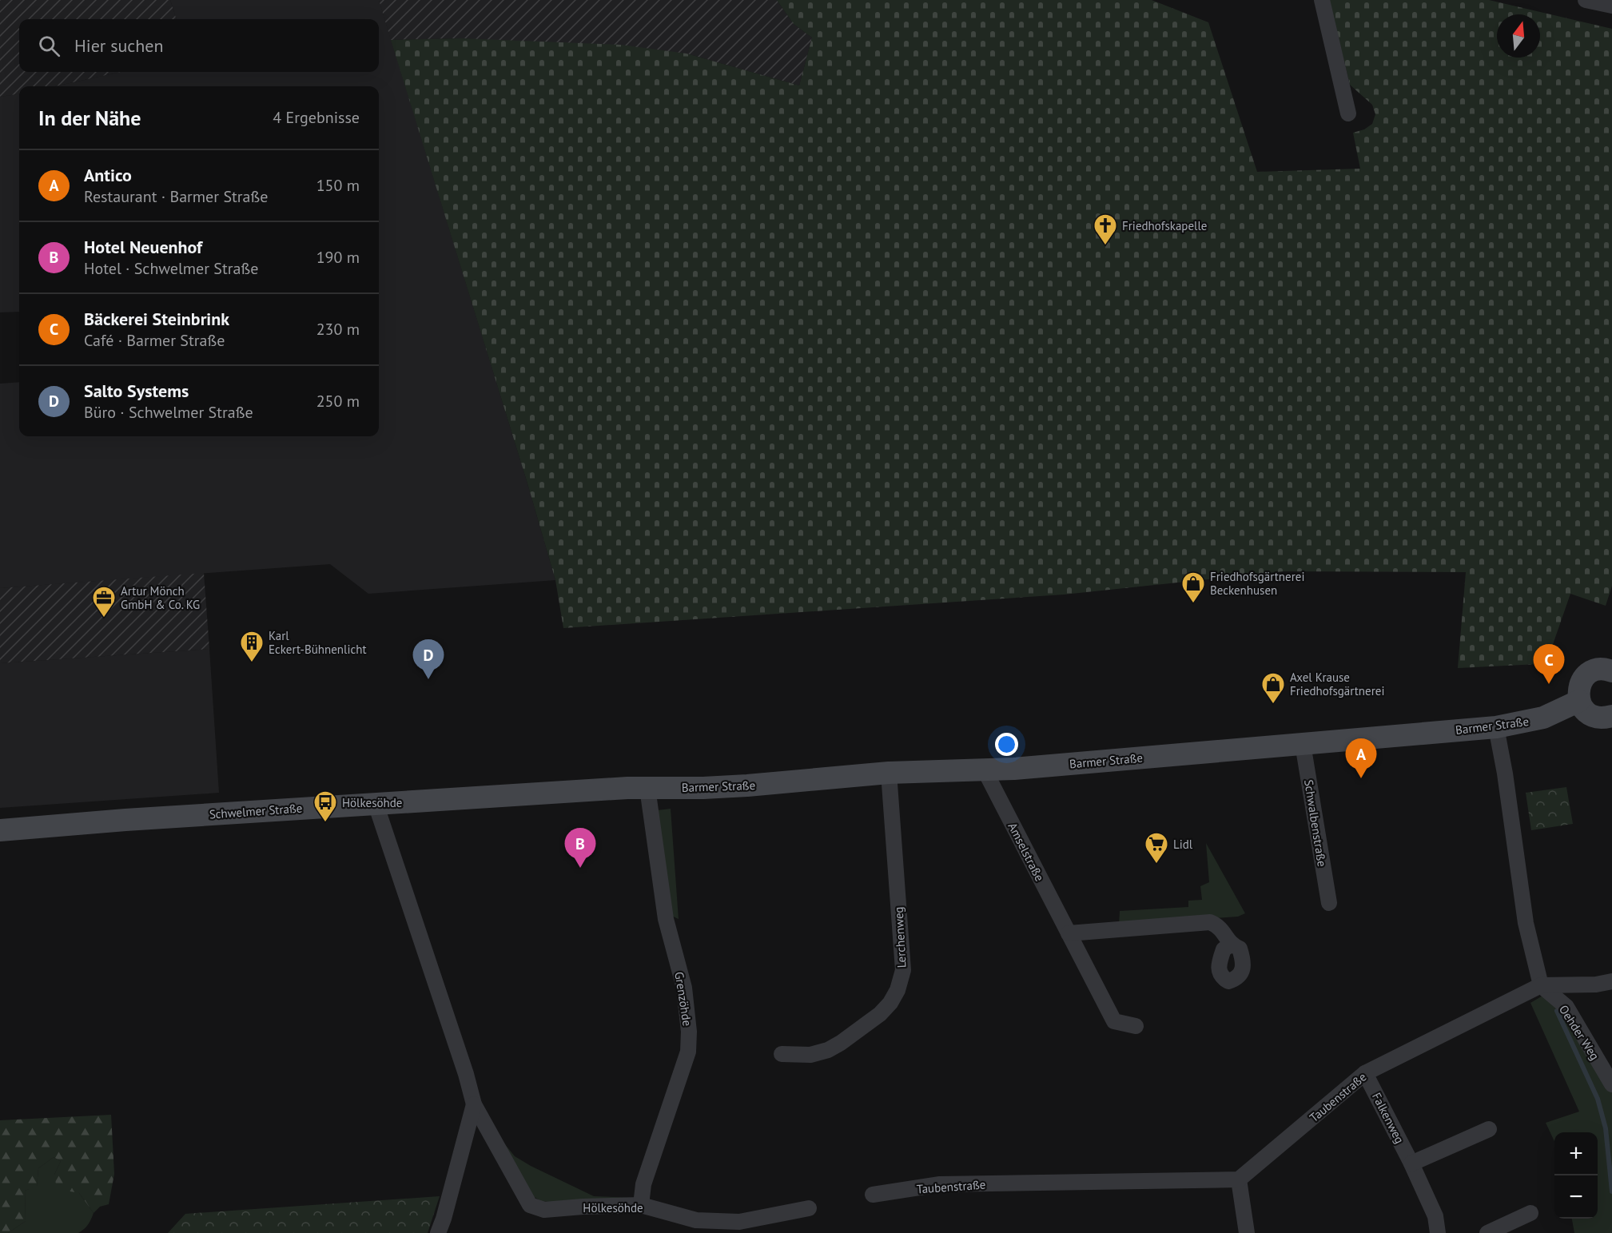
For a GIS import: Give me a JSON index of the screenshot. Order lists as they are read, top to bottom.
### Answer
{
  "streets": {
    "main road": ["Barmer Straße", "Schwelmer Straße"],
    "street": [
      "Schwalbenstraße",
      "Amselstraße",
      "Lerchenweg",
      "Grenzöhde",
      "Oehder Weg",
      "Taubenstraße",
      "Falkenweg",
      "Hölkesöhde"
    ]
  },
  "crossings": [
    ["Barmer Straße", "Schwelmer Straße"],
    ["Barmer Straße", "Schwalbenstraße"],
    ["Barmer Straße", "Amselstraße"],
    ["Barmer Straße", "Lerchenweg"],
    ["Barmer Straße", "Grenzöhde"],
    ["Schwelmer Straße", "Grenzöhde"],
    ["Schwelmer Straße", "Hölkesöhde"],
    ["Grenzöhde", "Hölkesöhde"],
    ["Oehder Weg", "Taubenstraße"],
    ["Taubenstraße", "Falkenweg"]
  ],
  "places": {
    "church": ["Friedhofskapelle"],
    "shop": ["Friedhofsgärtnerei Beckenhusen", "Axel Krause Friedhofsgärtnerei"],
    "office": ["Artur Mönch GmbH & Co. KG"],
    "building": ["Karl Eckert-Bühnenlicht"],
    "bus stop": ["Hölkesöhde"],
    "supermarket": ["Lidl"]
  },
  "north": "top",
  "page": {
    "search": "Hier suchen",
    "heading": ["In der Nähe", "4 Ergebnisse"],
    "list": [
      {
        "mark": "A",
        "name": "Antico",
        "note": "Restaurant · Barmer Straße",
        "value": "150 m"
      },
      {
        "mark": "B",
        "name": "Hotel Neuenhof",
        "note": "Hotel · Schwelmer Straße",
        "value": "190 m"
      },
      {
        "mark": "C",
        "name": "Bäckerei Steinbrink",
        "note": "Café · Barmer Straße",
        "value": "230 m"
      },
      {
        "mark": "D",
        "name": "Salto Systems",
        "note": "Büro · Schwelmer Straße",
        "value": "250 m"
      }
    ],
    "pins": [
      "D",
      "C",
      "A",
      "B"
    ],
    "map_buttons": ["+", "−"]
  }
}
